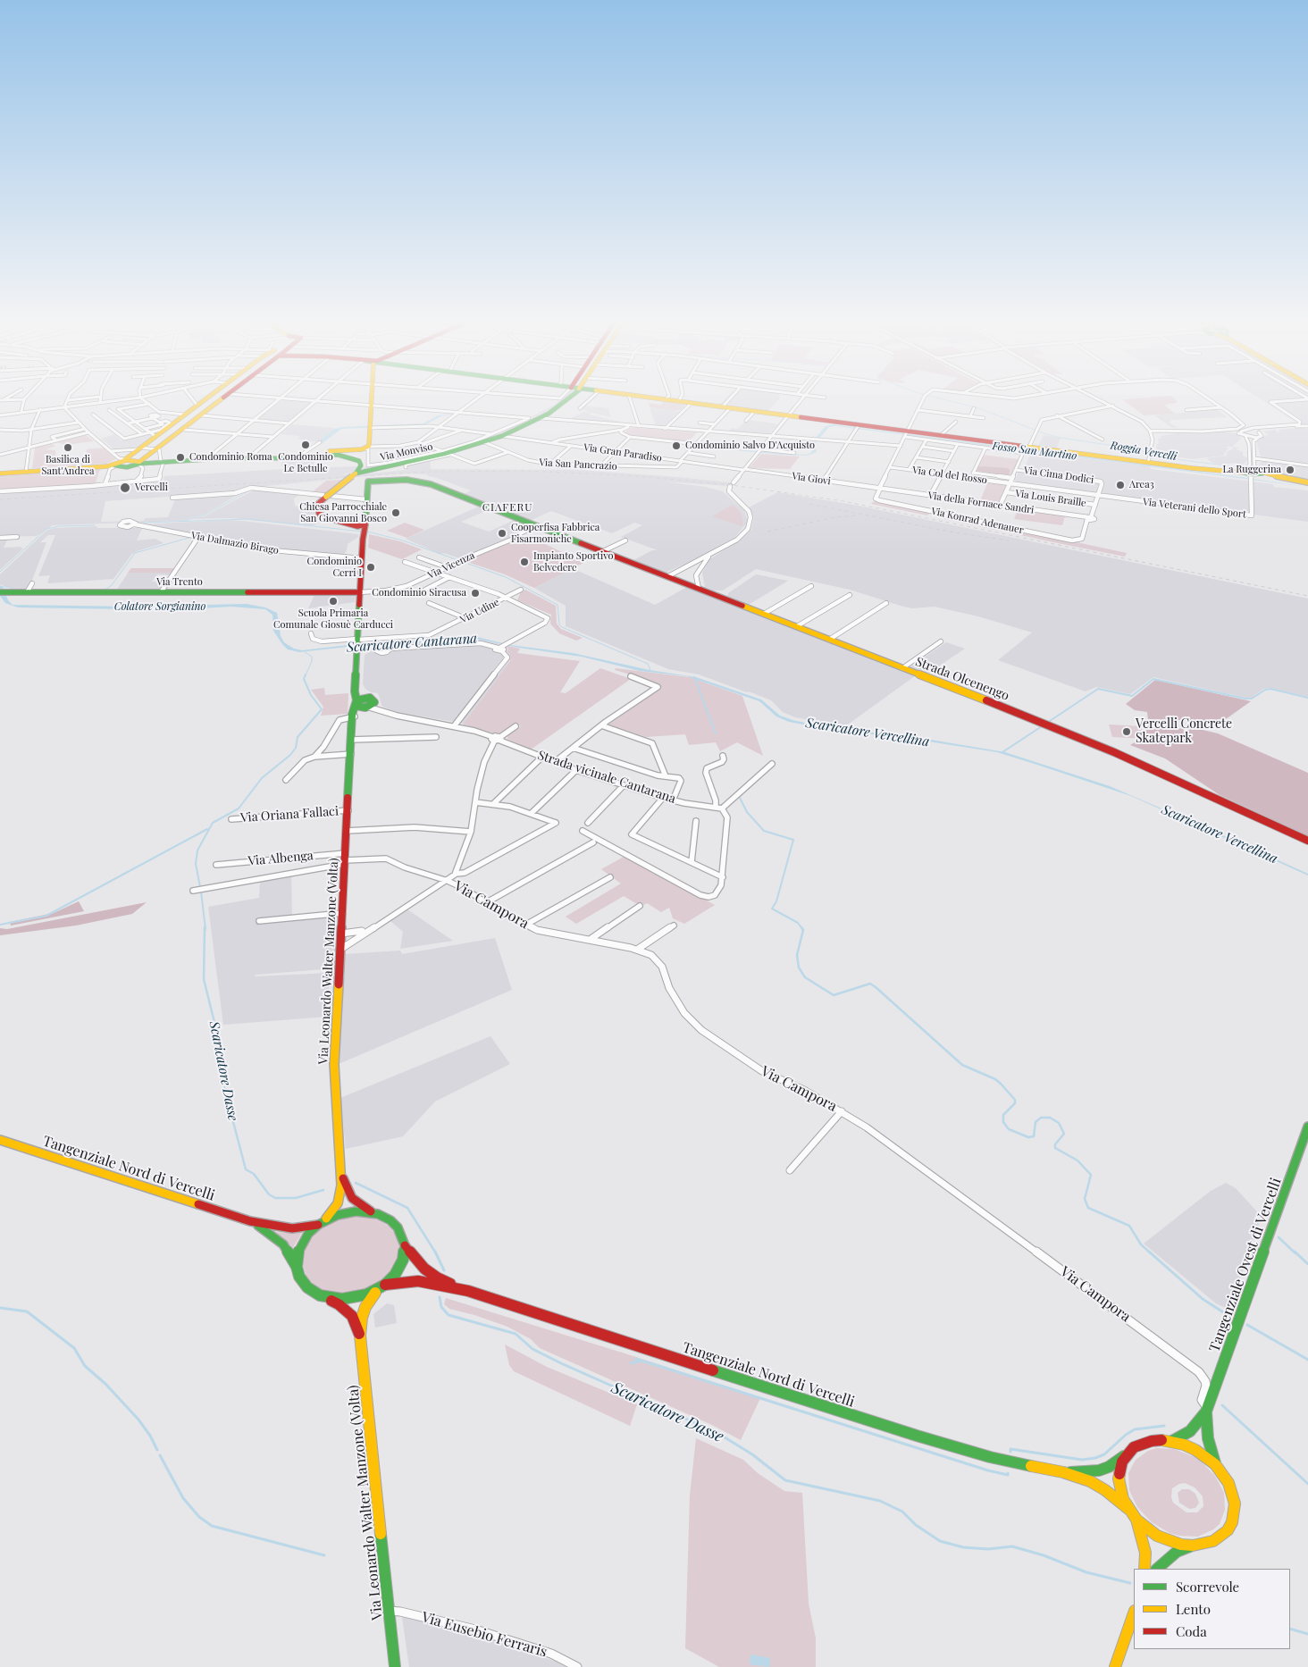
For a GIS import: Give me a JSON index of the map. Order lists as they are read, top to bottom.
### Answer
{
  "streets": {
    "main road": [
      "Via Monviso",
      "Via Trento",
      "Strada Olcenengo",
      "Via Leonardo Walter Manzone (Volta)",
      "Tangenziale Nord di Vercelli",
      "Tangenziale Ovest di Vercelli"
    ],
    "street": [
      "Via Gran Paradiso",
      "Via San Pancrazio",
      "Via Col del Rosso",
      "Via Cima Dodici",
      "Via Giovi",
      "Via Louis Braille",
      "Via della Fornace Sandri",
      "Via Veterani dello Sport",
      "Via Konrad Adenauer",
      "Via Dalmazio Birago",
      "Via Vicenza",
      "Via Udine",
      "Strada vicinale Cantarana",
      "Via Oriana Fallaci",
      "Via Albenga",
      "Via Campora",
      "Via Eusebio Ferraris"
    ]
  },
  "crossings": [
    ["Via Monviso", "Via Gran Paradiso"],
    ["Via Monviso", "Via San Pancrazio"],
    ["Via Gran Paradiso", "Via San Pancrazio"],
    ["Via Gran Paradiso", "Via Giovi"],
    ["Via Col del Rosso", "Via Cima Dodici"],
    ["Via Col del Rosso", "Via Veterani dello Sport"],
    ["Via Cima Dodici", "Via Veterani dello Sport"],
    ["Via Giovi", "Via della Fornace Sandri"],
    ["Via Giovi", "Via Konrad Adenauer"],
    ["Via della Fornace Sandri", "Via Konrad Adenauer"],
    ["Via Dalmazio Birago", "Via Leonardo Walter Manzone (Volta)"],
    ["Via Vicenza", "Via Trento"],
    ["Via Vicenza", "Strada Olcenengo"],
    ["Via Vicenza", "Via Leonardo Walter Manzone (Volta)"],
    ["Via Trento", "Via Leonardo Walter Manzone (Volta)"],
    ["Via Udine", "Via Leonardo Walter Manzone (Volta)"],
    ["Strada Olcenengo", "Via Leonardo Walter Manzone (Volta)"],
    ["Via Oriana Fallaci", "Via Leonardo Walter Manzone (Volta)"],
    ["Via Albenga", "Via Campora"],
    ["Via Albenga", "Via Leonardo Walter Manzone (Volta)"],
    ["Via Campora", "Via Leonardo Walter Manzone (Volta)"],
    ["Via Campora", "Tangenziale Ovest di Vercelli"],
    ["Via Leonardo Walter Manzone (Volta)", "Tangenziale Nord di Vercelli"],
    ["Via Leonardo Walter Manzone (Volta)", "Via Eusebio Ferraris"],
    ["Tangenziale Nord di Vercelli", "Tangenziale Ovest di Vercelli"]
  ],
  "districts": ["CIAFERU"],
  "water": [
    "Fosso San Martino",
    "Roggia Vercelli",
    "Colatore Sorgianino",
    "Scaricatore Cantarana",
    "Scaricatore Vercellina",
    "Scaricatore Dasse"
  ],
  "places": [
    "Condominio Le Betulle",
    "Condominio Salvo D'Acquisto",
    "Basilica di Sant'Andrea",
    "Condominio Roma",
    "La Ruggerina",
    "Area3",
    "Vercelli",
    "Chiesa Parrocchiale San Giovanni Bosco",
    "Cooperfisa Fabbrica Fisarmoniche",
    "Impianto Sportivo Belvedere",
    "Condominio Cerri I",
    "Condominio Siracusa",
    "Scuola Primaria Comunale Giosuè Carducci",
    "Vercelli Concrete Skatepark"
  ],
  "legend": ["Scorrevole", "Lento", "Coda"]
}
